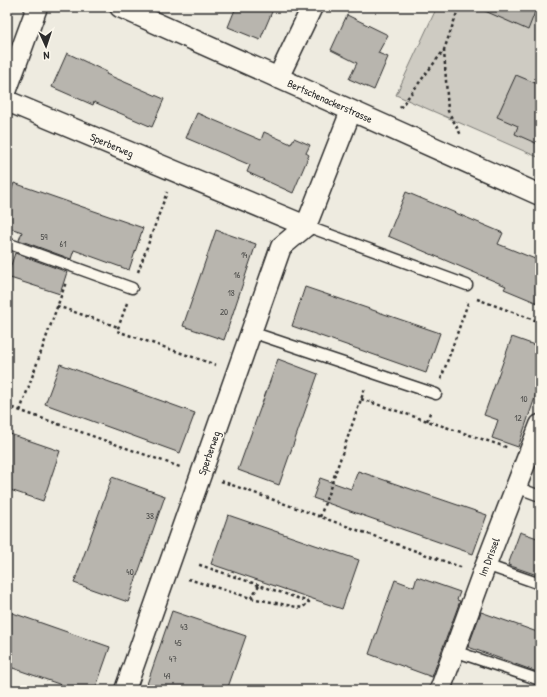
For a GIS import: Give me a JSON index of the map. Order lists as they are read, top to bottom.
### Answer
{
  "streets": {
    "street": ["Bertschenackerstrasse", "Sperberweg", "Im Drissel"]
  },
  "crossings": [
    ["Bertschenackerstrasse", "Sperberweg"]
  ],
  "house_numbers": [
    "59",
    "61",
    "14",
    "16",
    "18",
    "20",
    "10",
    "12",
    "38",
    "40",
    "43",
    "45",
    "47",
    "49"
  ],
  "north": "bottom"
}
